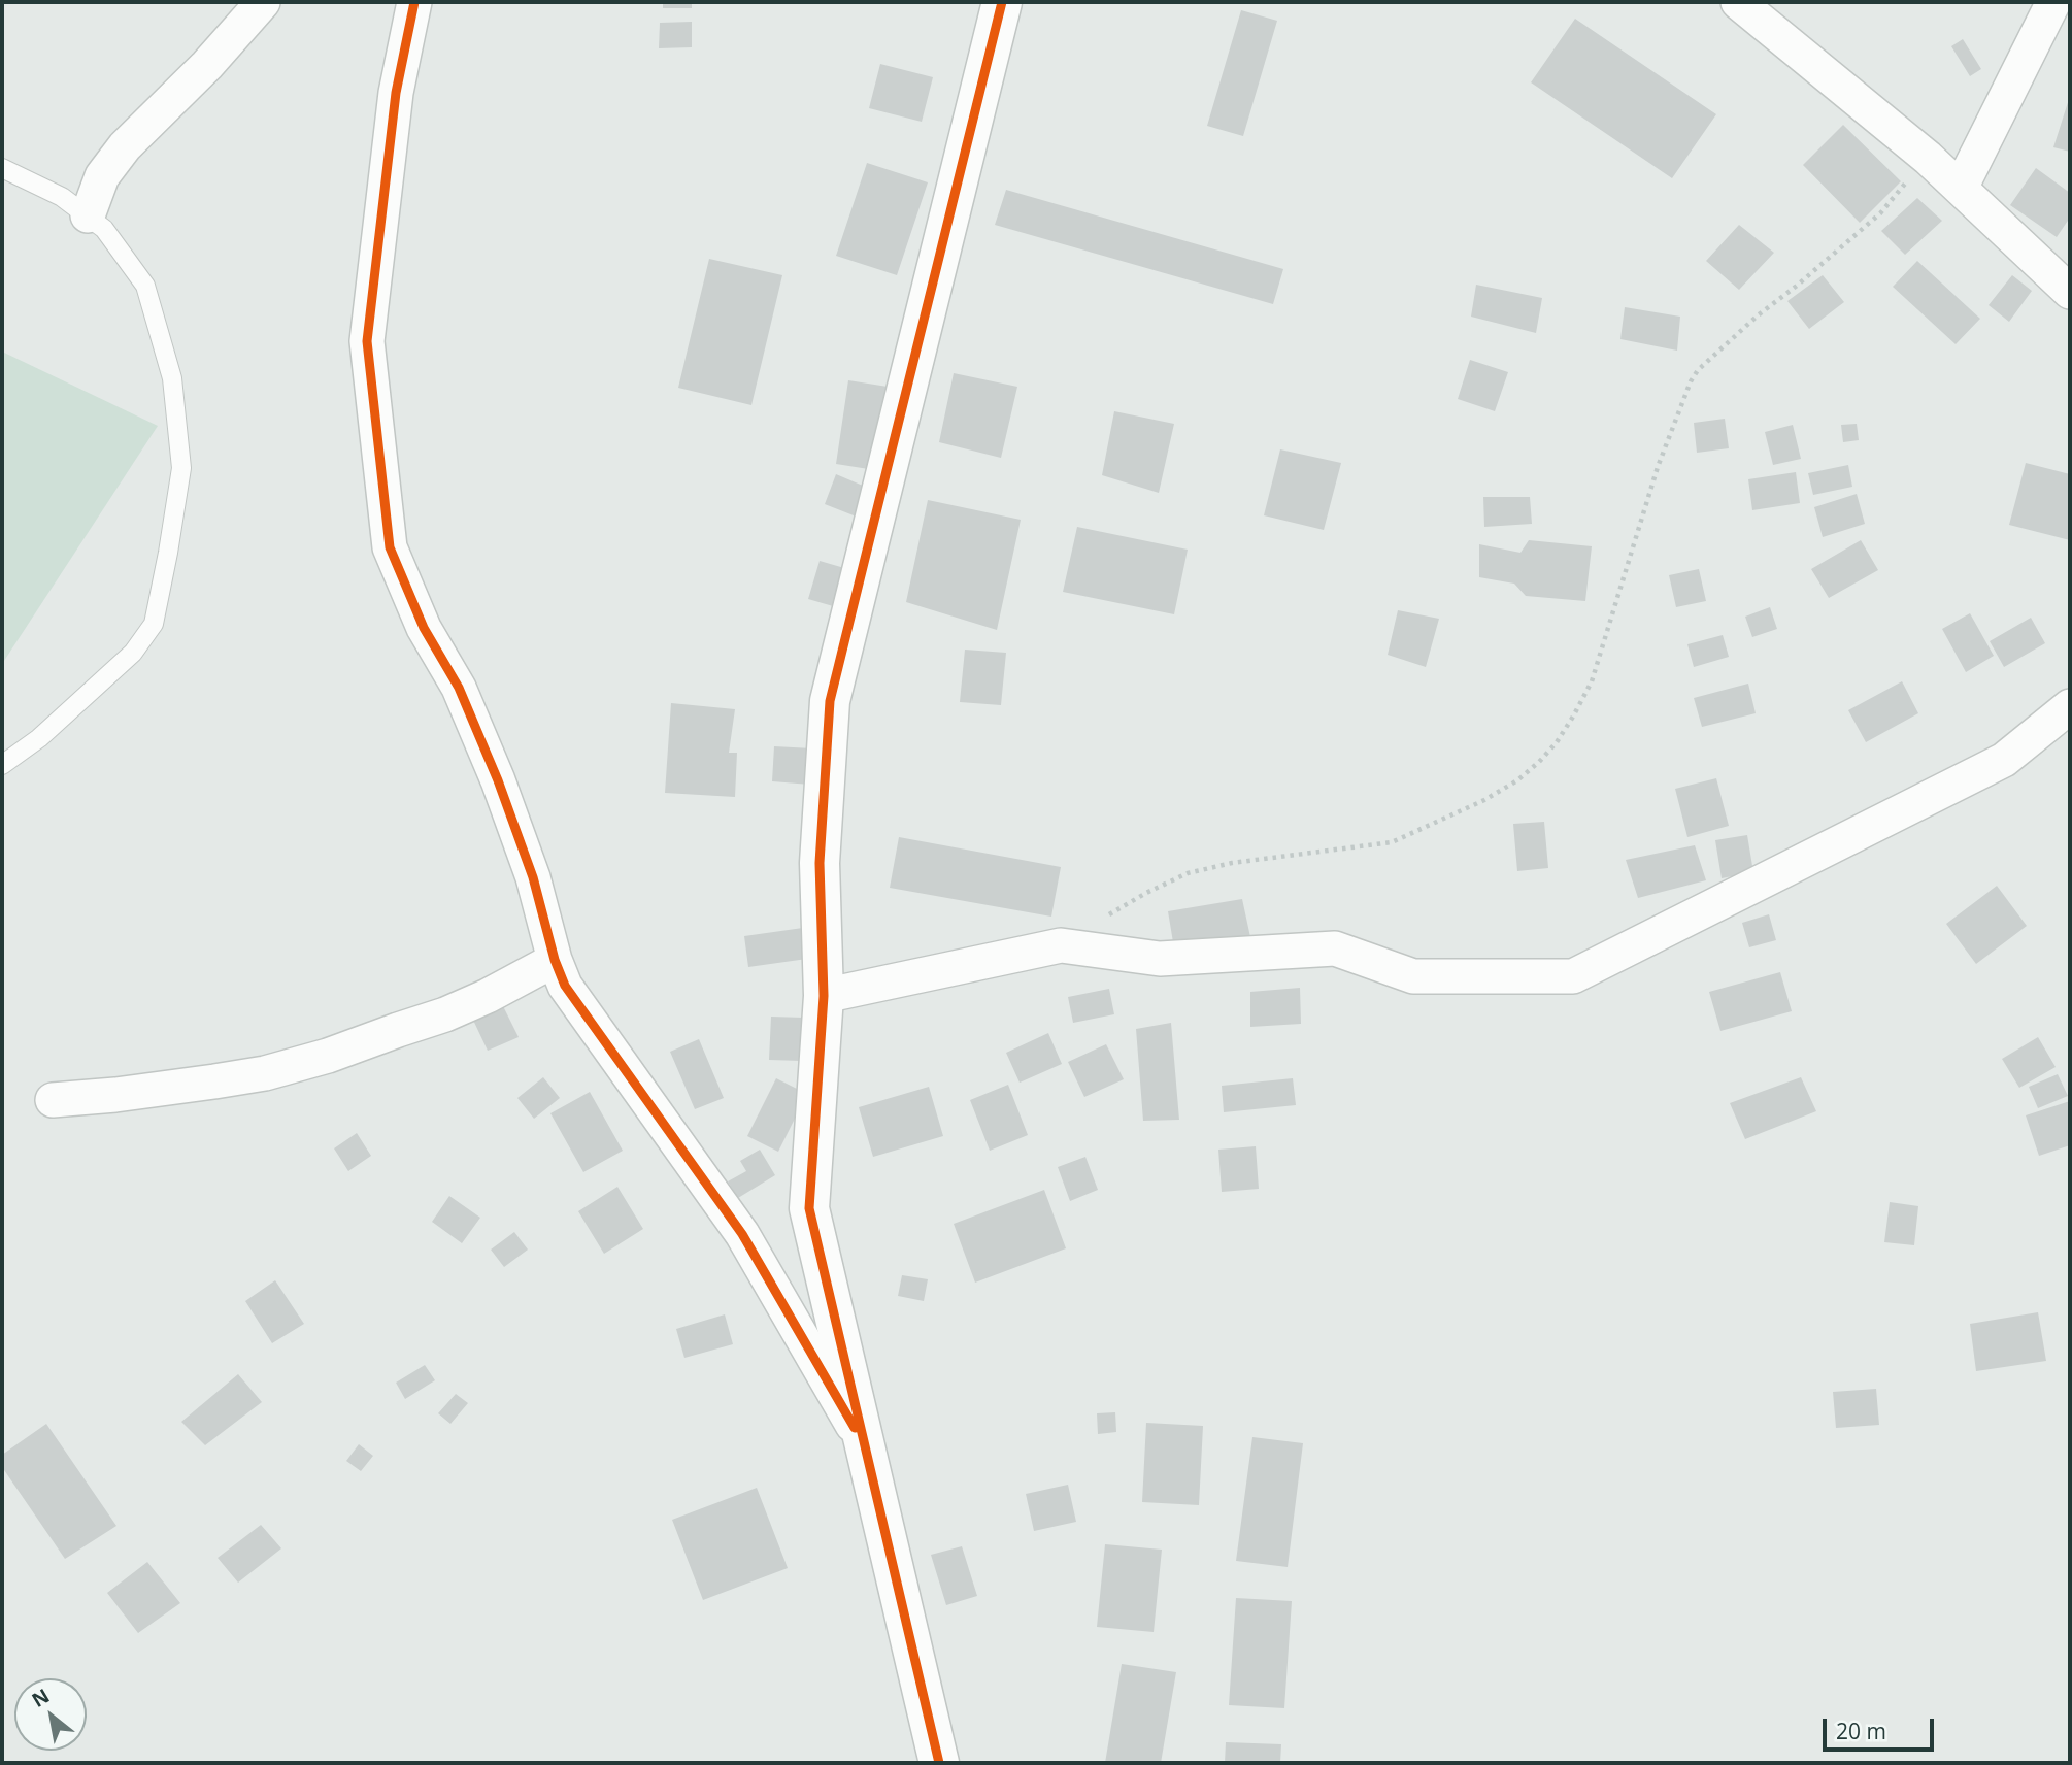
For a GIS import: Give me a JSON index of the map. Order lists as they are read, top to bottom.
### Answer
{
  "scale_bar": "20 m",
  "north": "top left"
}
